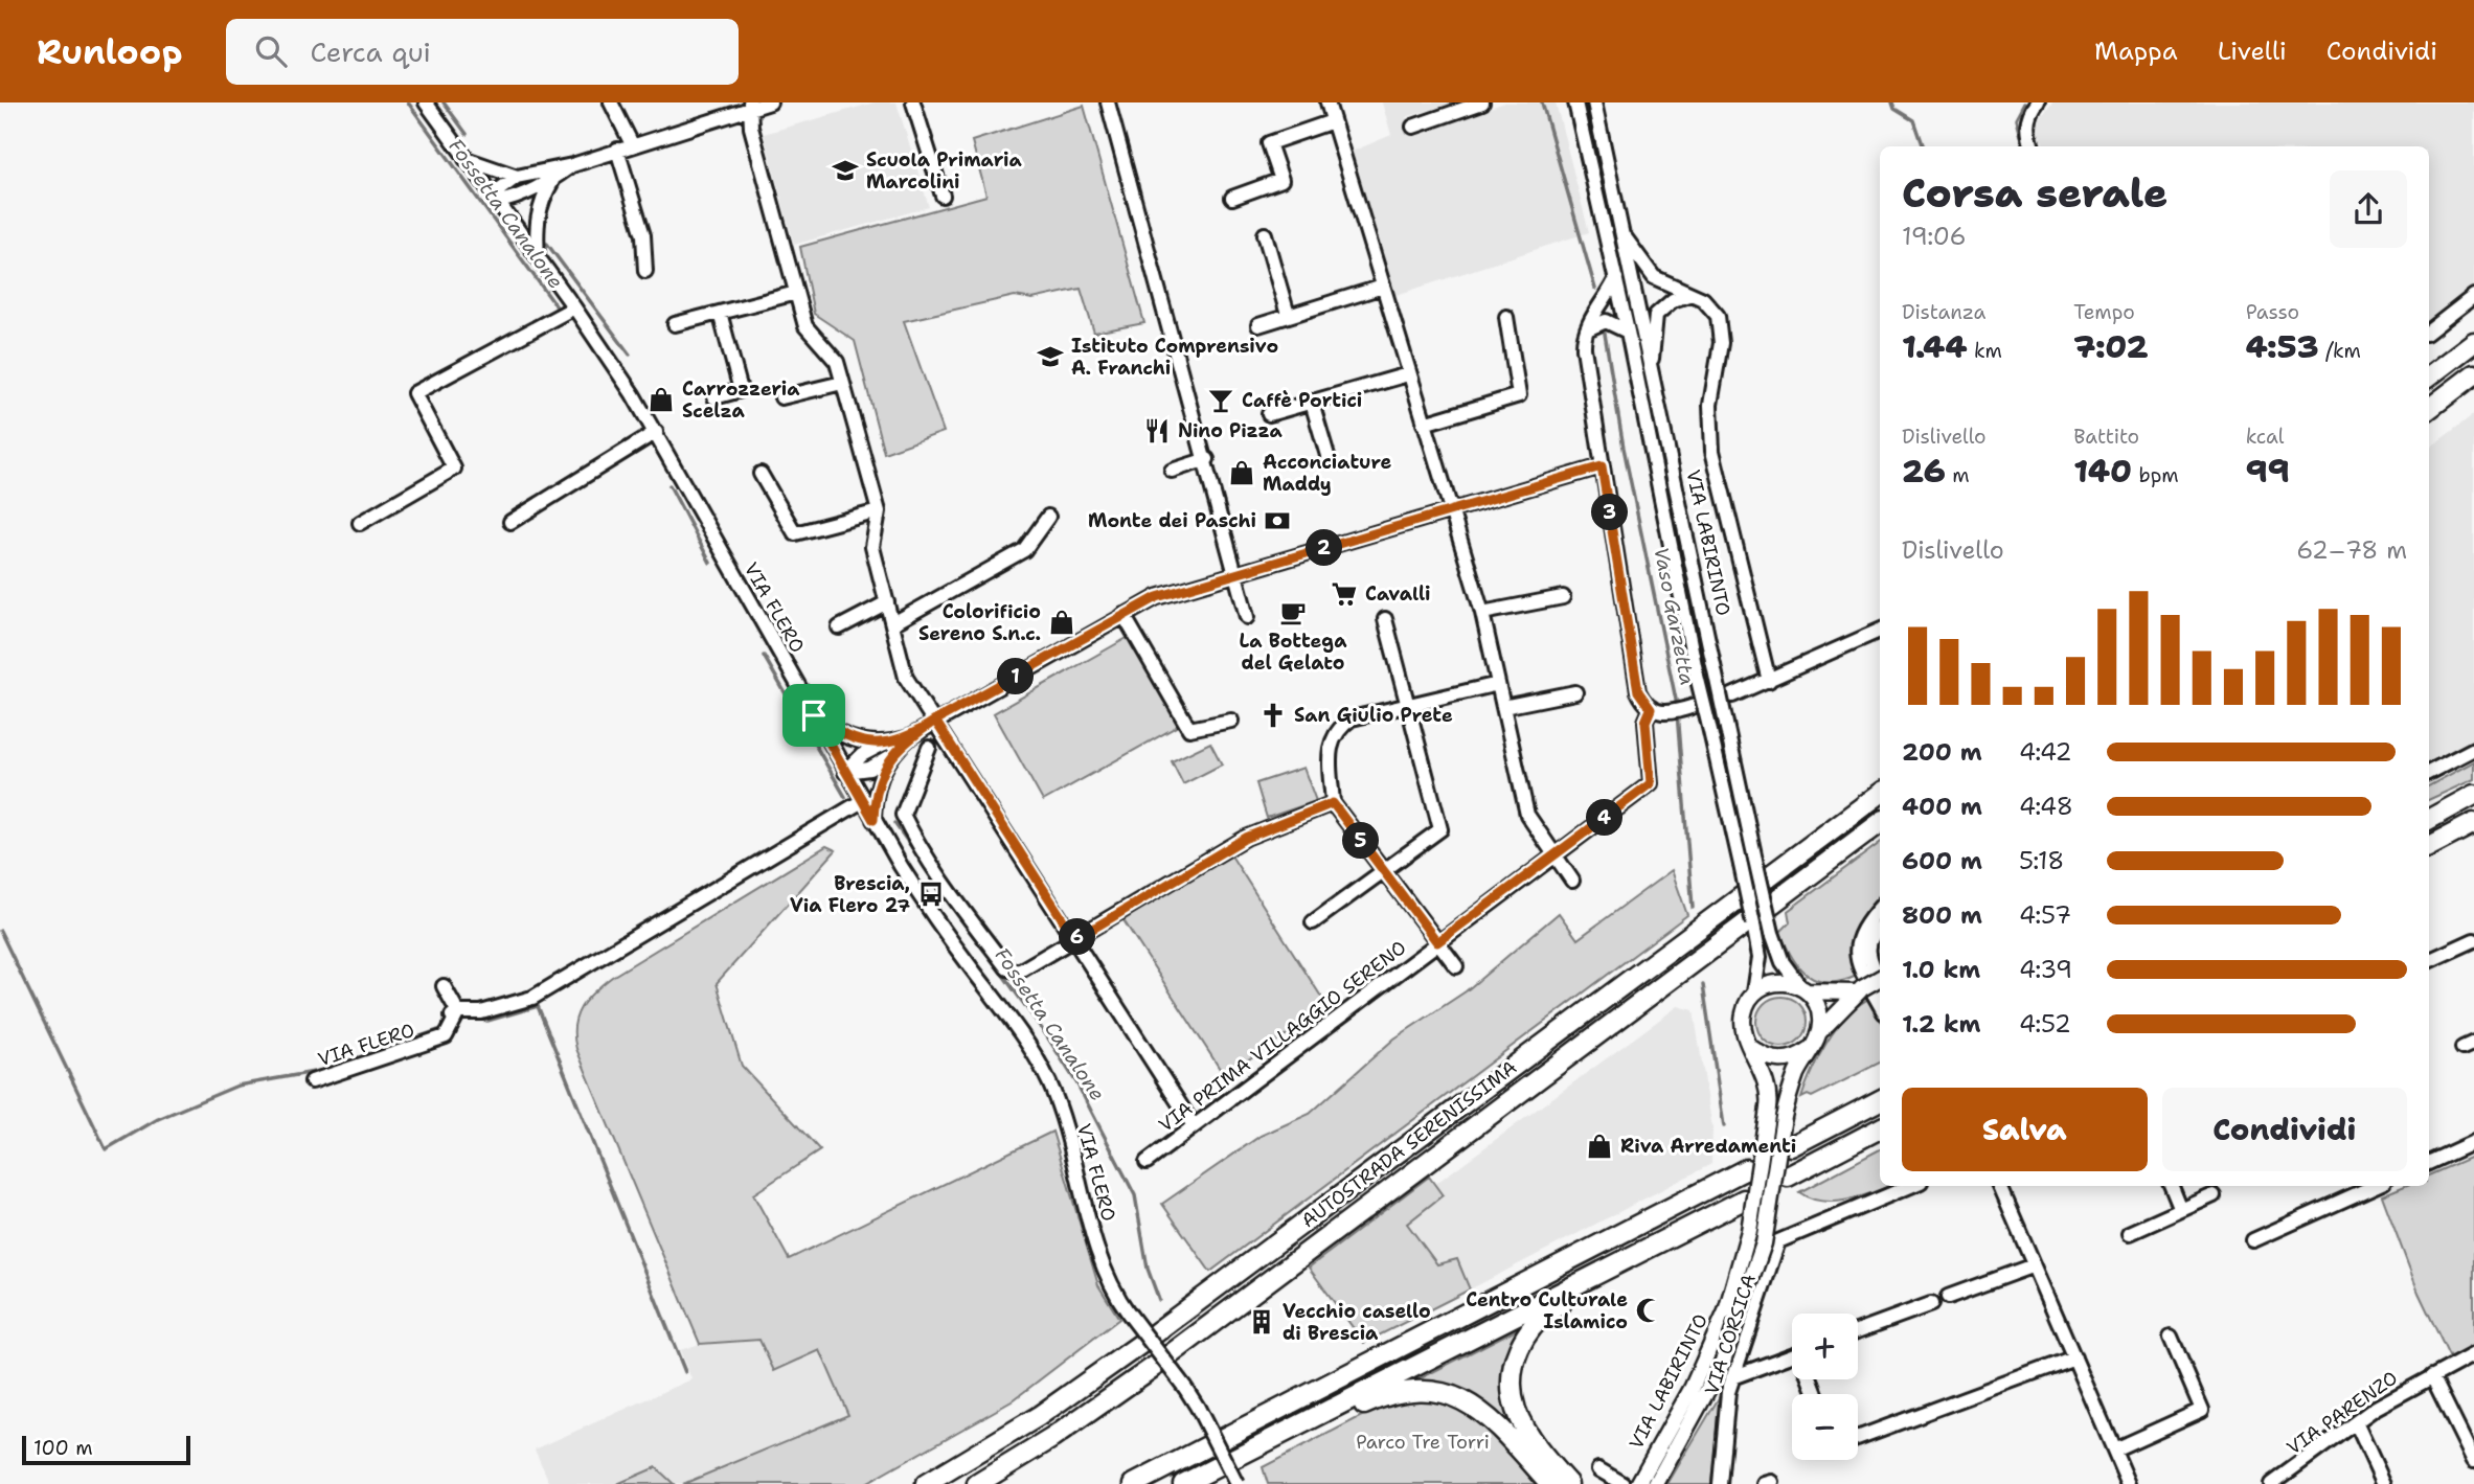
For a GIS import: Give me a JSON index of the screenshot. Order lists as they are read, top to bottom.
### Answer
{
  "streets": {
    "highway": ["AUTOSTRADA SERENISSIMA"],
    "main road": ["VIA LABIRINTO"],
    "street": [
      "VIA FLERO",
      "VIA PRIMA VILLAGGIO SERENO",
      "VIA CORSICA",
      "VIA PARENZO"
    ]
  },
  "water": ["Fossetta Canalone", "Vaso Garzetta"],
  "parks": ["Parco Tre Torri"],
  "places": {
    "school or university": ["Scuola Primaria Marcolini", "Istituto Comprensivo A. Franchi"],
    "shop": [
      "Carrozzeria Scelza",
      "Acconciature Maddy",
      "Colorificio Sereno S.n.c.",
      "Riva Arredamenti"
    ],
    "bar": ["Caffè Portici"],
    "restaurant": ["Nino Pizza"],
    "bank": ["Monte dei Paschi"],
    "supermarket": ["Cavalli"],
    "cafe": ["La Bottega del Gelato"],
    "church": ["San Giulio Prete"],
    "bus stop": ["Brescia, Via Flero 27"],
    "mosque": ["Centro Culturale Islamico"],
    "building": ["Vecchio casello di Brescia"]
  },
  "scale_bar": "100 m",
  "page": {
    "header": "Runloop",
    "search": "Cerca qui",
    "nav": ["Mappa", "Livelli", "Condividi"],
    "heading": ["Corsa serale", "19:06"],
    "stats": [
      ["Distanza", "1.44 km"],
      ["Tempo", "7:02"],
      ["Passo", "4:53 /km"],
      ["Dislivello", "26 m"],
      ["Battito", "140 bpm"],
      ["kcal", "99"]
    ],
    "pins": [
      "3",
      "2",
      "1",
      "4",
      "5",
      "6"
    ],
    "chart": ["Dislivello", "62–78 m"],
    "list": [
      {
        "name": "200 m",
        "note": "4:42"
      },
      {
        "name": "400 m",
        "note": "4:48"
      },
      {
        "name": "600 m",
        "note": "5:18"
      },
      {
        "name": "800 m",
        "note": "4:57"
      },
      {
        "name": "1.0 km",
        "note": "4:39"
      },
      {
        "name": "1.2 km",
        "note": "4:52"
      }
    ],
    "buttons": ["Salva", "Condividi"],
    "map_buttons": ["+", "−"],
    "scale": "100 m"
  }
}
